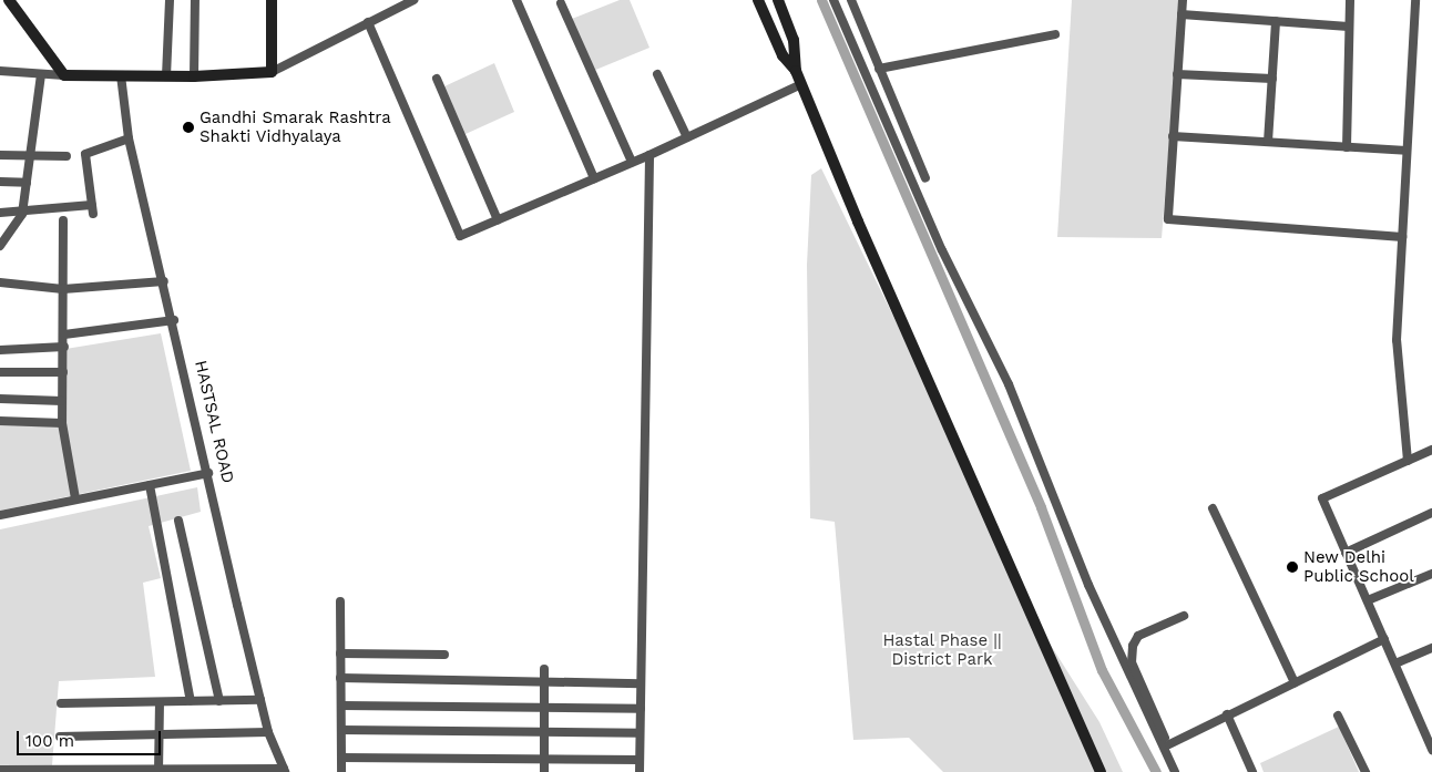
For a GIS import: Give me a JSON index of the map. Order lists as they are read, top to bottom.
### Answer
{
  "streets": {
    "street": ["HASTSAL ROAD"]
  },
  "parks": ["Hastal Phase || District Park"],
  "places": ["Gandhi Smarak Rashtra Shakti Vidhyalaya", "New Delhi Public School"],
  "scale_bar": "100 m"
}
